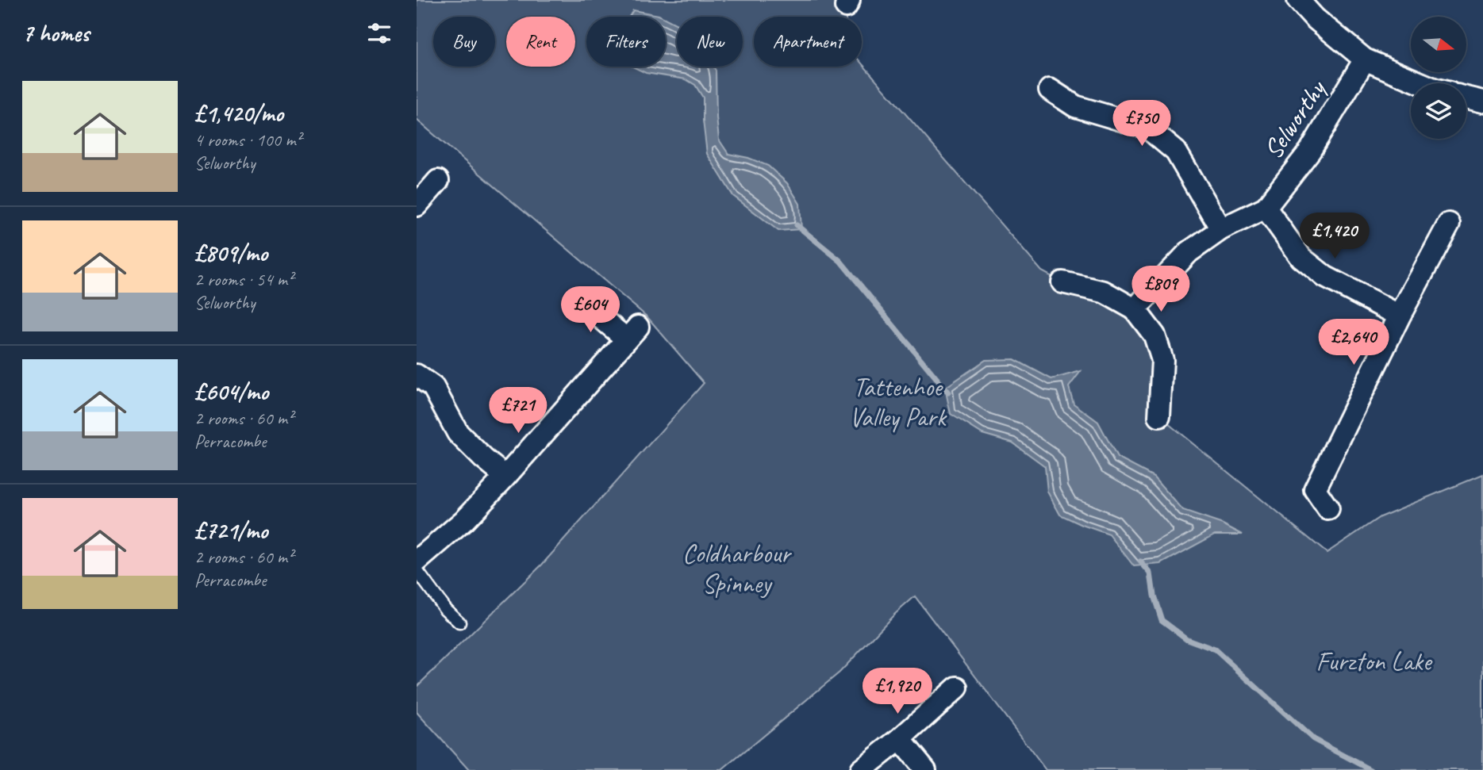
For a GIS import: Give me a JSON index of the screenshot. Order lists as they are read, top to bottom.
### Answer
{
  "streets": {
    "street": ["Selworthy"]
  },
  "parks": ["Tattenhoe Valley Park", "Coldharbour Spinney", "Furzton Lake"],
  "north": "right",
  "page": {
    "heading": "7 homes",
    "chip": [
      "Buy",
      "Rent",
      "Filters",
      "New",
      "Apartment"
    ],
    "list": [
      {
        "name": "£1,420/mo",
        "note": "4 rooms · 100 m² · Selworthy"
      },
      {
        "name": "£809/mo",
        "note": "2 rooms · 54 m² · Selworthy"
      },
      {
        "name": "£604/mo",
        "note": "2 rooms · 60 m² · Perracombe"
      },
      {
        "name": "£721/mo",
        "note": "2 rooms · 60 m² · Perracombe"
      }
    ],
    "price": [
      "£750",
      "£1,420",
      "£809",
      "£604",
      "£2,640",
      "£721",
      "£1,920"
    ]
  }
}
